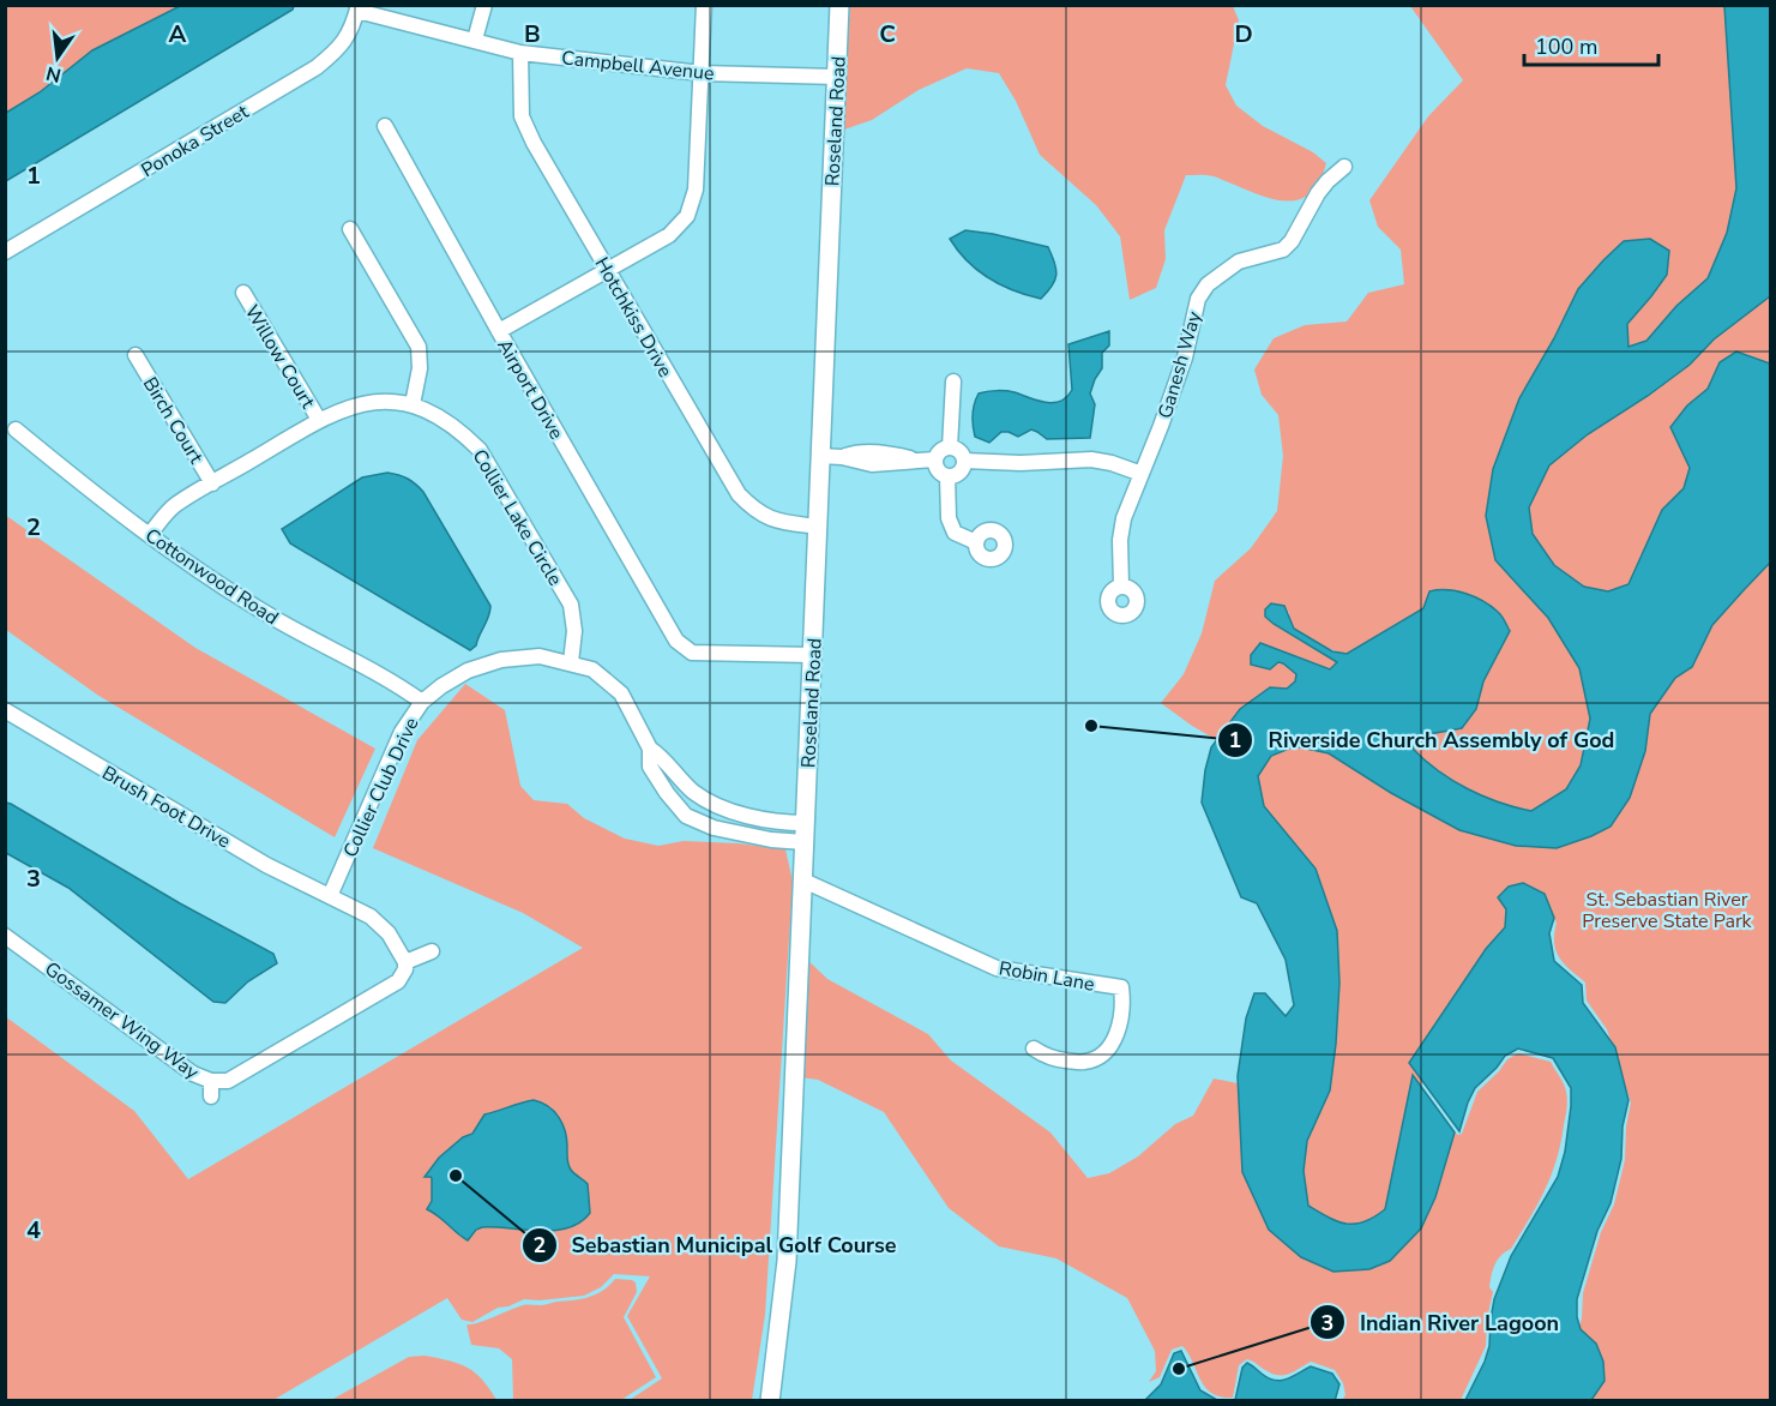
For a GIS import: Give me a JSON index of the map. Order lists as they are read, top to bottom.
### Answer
{
  "streets": {
    "main road": ["Roseland Road"],
    "street": [
      "Campbell Avenue",
      "Ponoka Street",
      "Hotchkiss Drive",
      "Willow Court",
      "Ganesh Way",
      "Airport Drive",
      "Birch Court",
      "Collier Lake Circle",
      "Cottonwood Road",
      "Collier Club Drive",
      "Brush Foot Drive",
      "Robin Lane",
      "Gossamer Wing Way"
    ]
  },
  "crossings": [
    ["Campbell Avenue", "Roseland Road"],
    ["Campbell Avenue", "Ponoka Street"],
    ["Campbell Avenue", "Hotchkiss Drive"],
    ["Roseland Road", "Hotchkiss Drive"],
    ["Roseland Road", "Airport Drive"],
    ["Roseland Road", "Collier Club Drive"],
    ["Roseland Road", "Robin Lane"],
    ["Willow Court", "Collier Lake Circle"],
    ["Birch Court", "Collier Lake Circle"],
    ["Collier Lake Circle", "Cottonwood Road"],
    ["Collier Lake Circle", "Collier Club Drive"],
    ["Cottonwood Road", "Collier Club Drive"],
    ["Collier Club Drive", "Brush Foot Drive"]
  ],
  "parks": ["St. Sebastian River Preserve State Park"],
  "places": ["Riverside Church Assembly of God", "Sebastian Municipal Golf Course", "Indian River Lagoon"],
  "scale_bar": "100 m",
  "north": "bottom",
  "grid": {
    "columns": [
      "A",
      "B",
      "C",
      "D"
    ],
    "rows": [
      "1",
      "2",
      "3",
      "4"
    ]
  }
}
